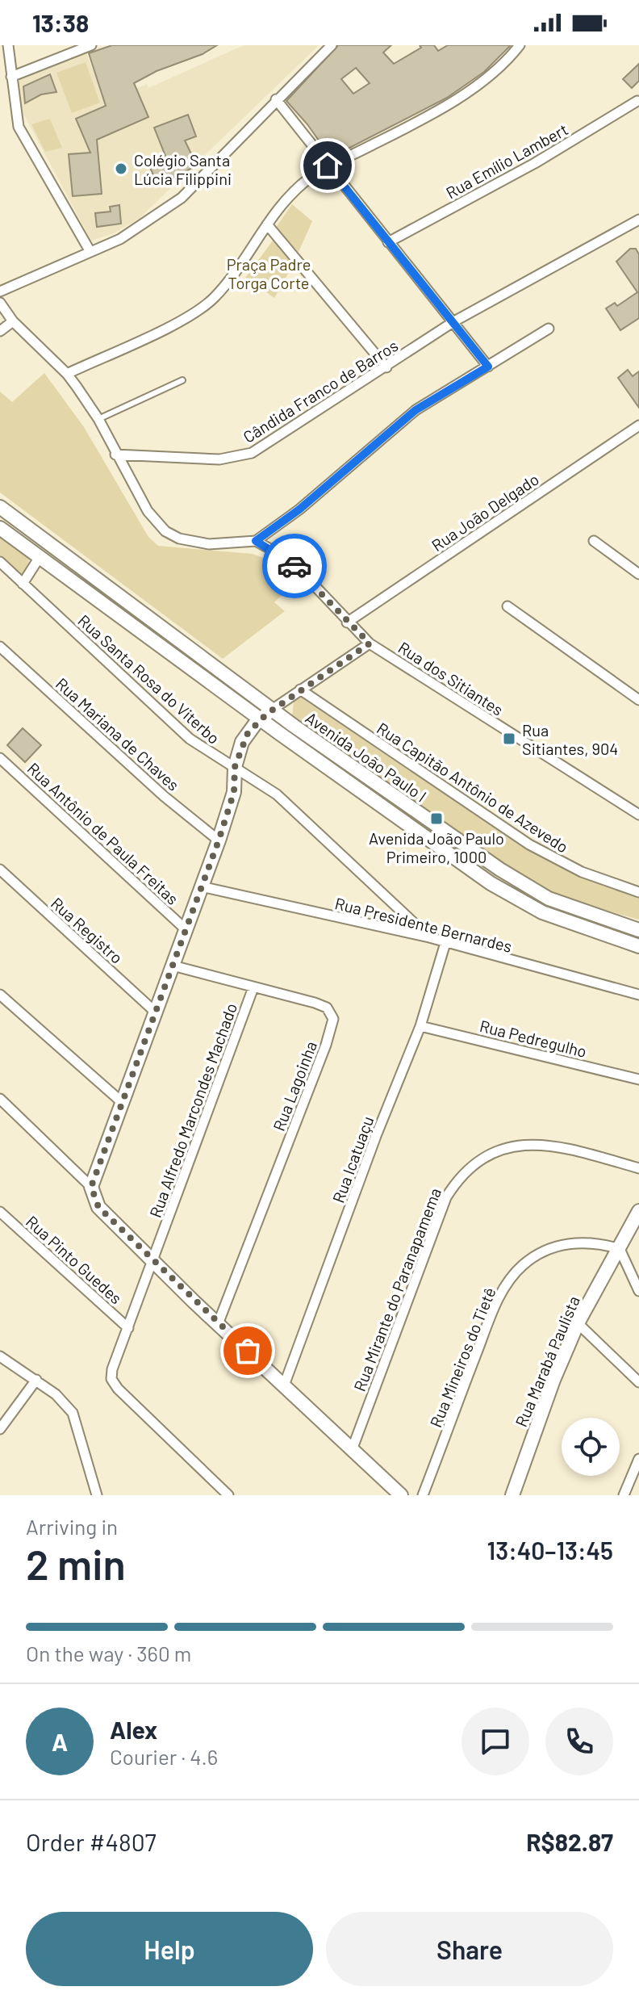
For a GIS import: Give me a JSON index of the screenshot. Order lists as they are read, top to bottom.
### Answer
{
  "streets": {
    "main road": ["Avenida João Paulo I", "Rua Marabá Paulista"],
    "street": [
      "Rua Emílio Lambert",
      "Cândida Franco de Barros",
      "Rua João Delgado",
      "Rua dos Sitiantes",
      "Rua Santa Rosa do Viterbo",
      "Rua Mariana de Chaves",
      "Rua Capitão Antônio de Azevedo",
      "Rua Antônio de Paula Freitas",
      "Rua Presidente Bernardes",
      "Rua Registro",
      "Rua Pedregulho",
      "Rua Lagoinha",
      "Rua Alfredo Marcondes Machado",
      "Rua Icatuaçu",
      "Rua Pinto Guedes",
      "Rua Mirante do Paranapamema",
      "Rua Mineiros do Tietê"
    ]
  },
  "crossings": [
    ["Rua João Delgado", "Rua dos Sitiantes"],
    ["Rua Santa Rosa do Viterbo", "Rua Presidente Bernardes"],
    ["Rua Presidente Bernardes", "Rua Icatuaçu"],
    ["Rua Pedregulho", "Rua Icatuaçu"],
    ["Rua Lagoinha", "Rua Alfredo Marcondes Machado"],
    ["Rua Alfredo Marcondes Machado", "Rua Pinto Guedes"],
    ["Rua Mineiros do Tietê", "Rua Marabá Paulista"]
  ],
  "parks": ["Praça Padre Torga Corte"],
  "places": {
    "other": ["Colégio Santa Lúcia Filippini"],
    "transit": ["Rua Sitiantes, 904", "Avenida João Paulo Primeiro, 1000"]
  },
  "page": {
    "status": "13:38",
    "heading": ["2 min", "Arriving in", "13:40–13:45"],
    "panel": [
      "Alex",
      "Courier · 4.6",
      "Order #4807",
      "R$82.87"
    ],
    "bar": "On the way · 360 m",
    "round": "A",
    "buttons": ["Help", "Share"]
  }
}
